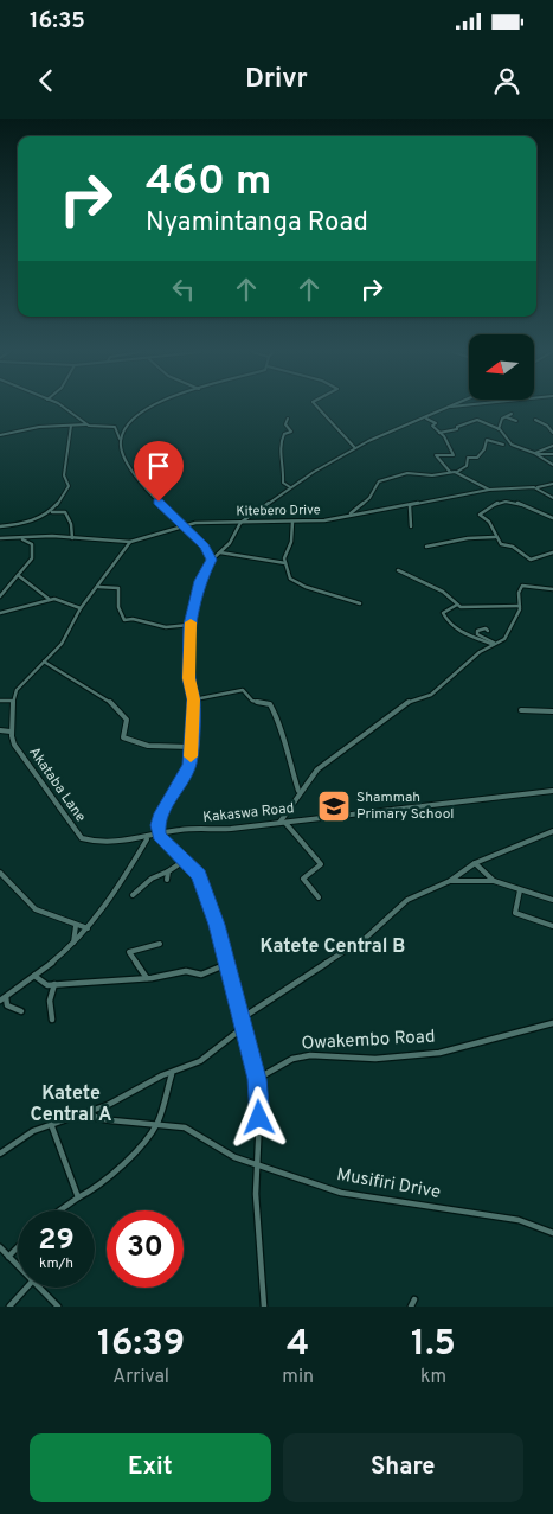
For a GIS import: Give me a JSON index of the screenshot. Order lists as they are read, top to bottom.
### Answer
{
  "streets": {
    "street": [
      "Kitebero Drive",
      "Akataba Lane",
      "Kakaswa Road",
      "Owakembo Road",
      "Musifiri Drive"
    ]
  },
  "crossings": [
    ["Akataba Lane", "Kakaswa Road"]
  ],
  "districts": ["Katete Central B", "Katete Central A"],
  "places": {
    "school or university": ["Shammah Primary School"]
  },
  "north": "left",
  "page": {
    "status": "16:35",
    "header": "Drivr",
    "turn": ["460 m", "Nyamintanga Road"],
    "speed": "29 km/h",
    "limit": "30",
    "eta": [
      "16:39",
      "Arrival",
      "4",
      "min",
      "1.5",
      "km"
    ],
    "buttons": ["Exit", "Share"]
  }
}
